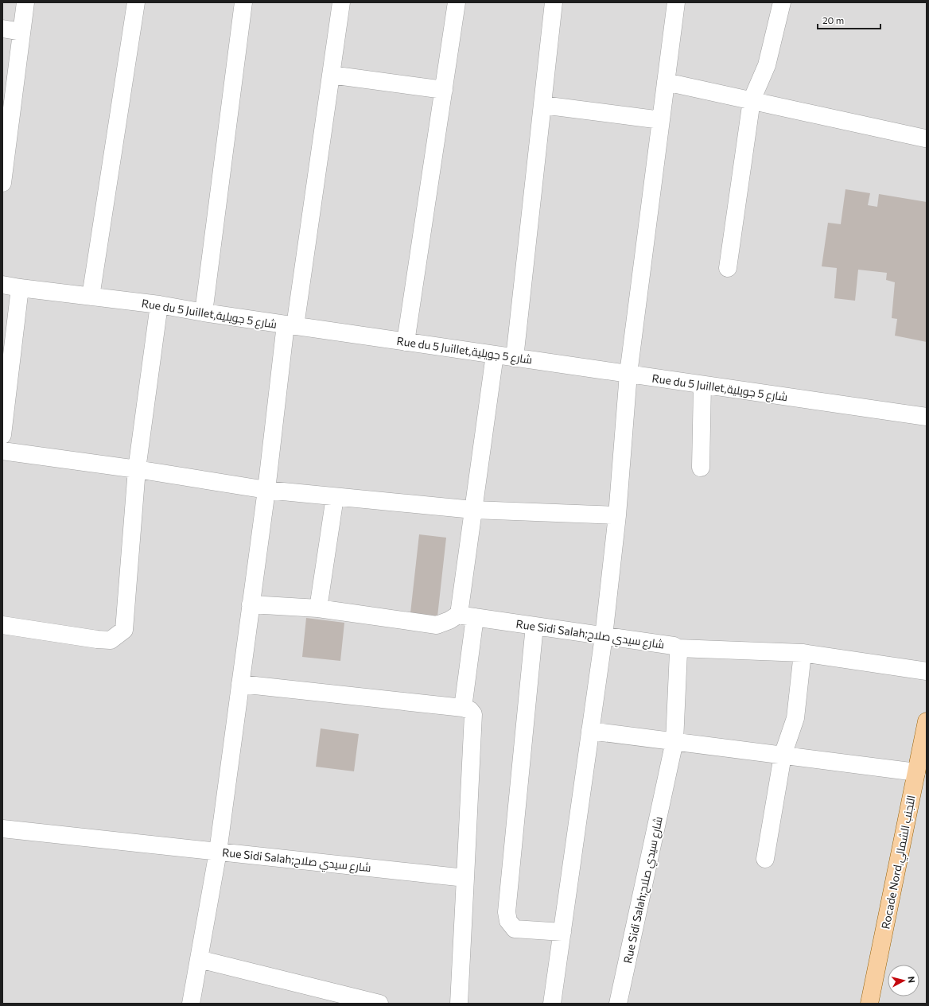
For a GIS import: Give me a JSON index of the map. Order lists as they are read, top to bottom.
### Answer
{
  "streets": {
    "main road": ["Rocade Nord,التجنب الشمالي"],
    "street": ["Rue du 5 Juillet,شارع 5 جويلية", "Rue Sidi Salah;شارع سيدي صلاح"]
  },
  "scale_bar": "20 m",
  "north": "right"
}
